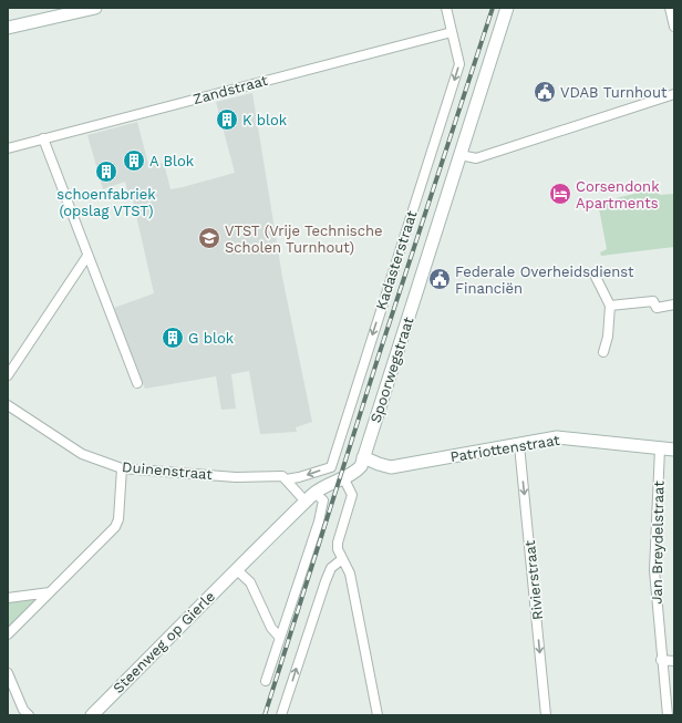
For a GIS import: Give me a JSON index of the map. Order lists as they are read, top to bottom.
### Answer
{
  "streets": {
    "street": [
      "Zandstraat",
      "Kadasterstraat",
      "Spoorwegstraat",
      "Patriottenstraat",
      "Duinenstraat",
      "Jan Breydelstraat",
      "Rivierstraat",
      "Steenweg op Gierle"
    ]
  },
  "crossings": [
    ["Zandstraat", "Kadasterstraat"],
    ["Kadasterstraat", "Duinenstraat"],
    ["Spoorwegstraat", "Patriottenstraat"],
    ["Spoorwegstraat", "Steenweg op Gierle"],
    ["Patriottenstraat", "Jan Breydelstraat"],
    ["Patriottenstraat", "Rivierstraat"]
  ],
  "one_way": ["Kadasterstraat", "Rivierstraat"],
  "places": {
    "public building": ["VDAB Turnhout", "Federale Overheidsdienst Financiën"],
    "building": [
      "K blok",
      "A Blok",
      "schoenfabriek (opslag VTST)",
      "G blok"
    ],
    "hotel": ["Corsendonk Apartments"],
    "school or university": ["VTST (Vrije Technische Scholen Turnhout)"]
  }
}
